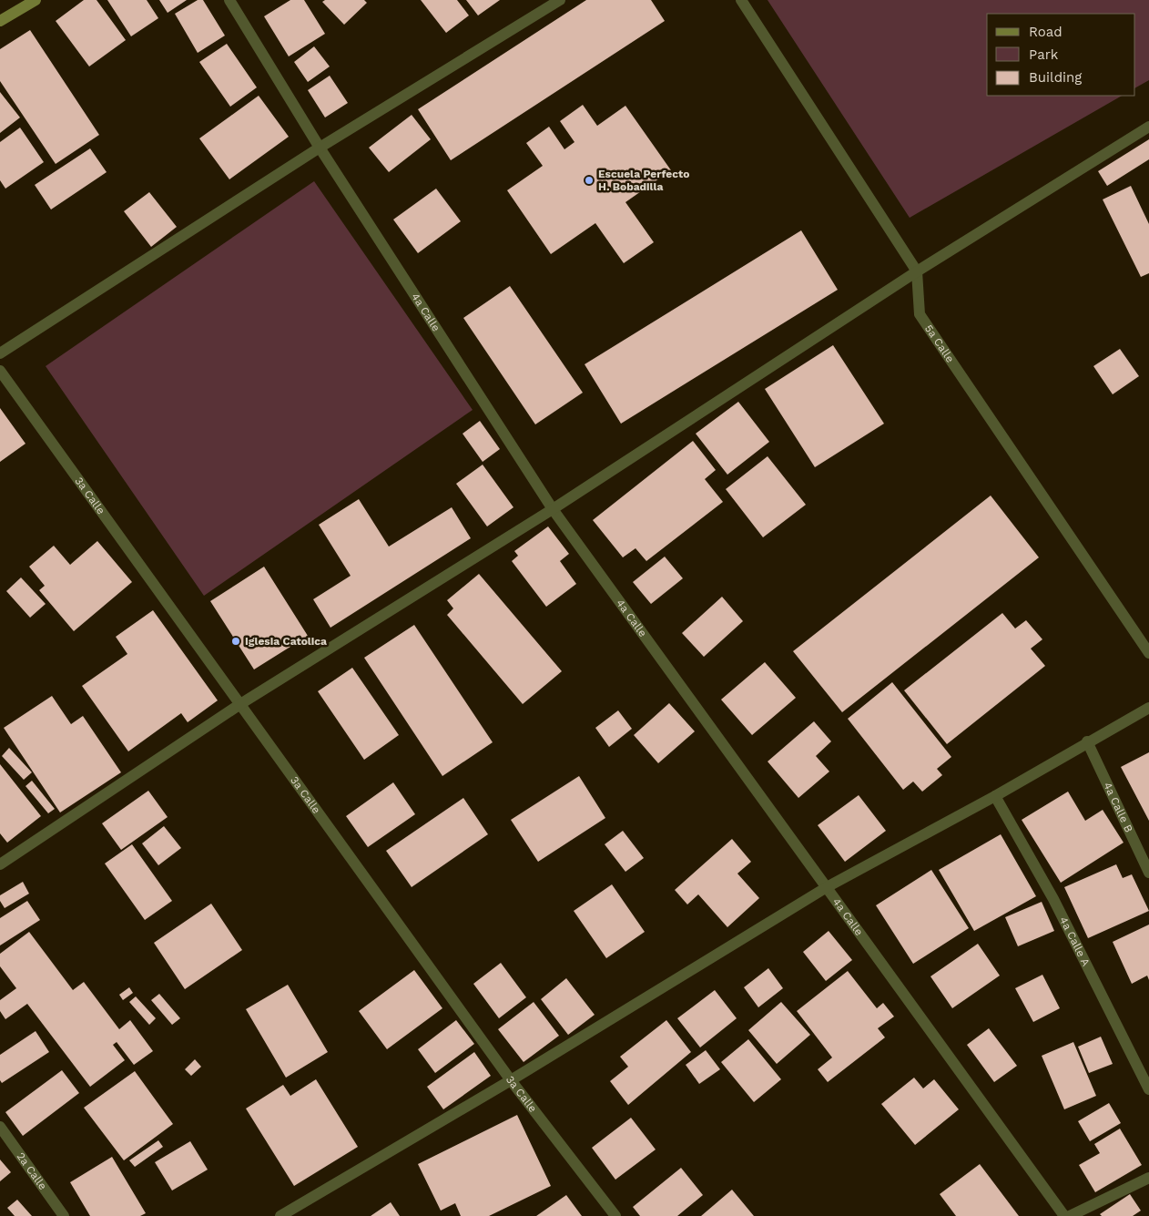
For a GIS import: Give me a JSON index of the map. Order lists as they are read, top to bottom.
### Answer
{
  "streets": {
    "street": [
      "4a Calle",
      "5a Calle",
      "3a Calle",
      "4a Calle B",
      "4a Calle A",
      "2a Calle"
    ]
  },
  "places": ["Escuela Perfecto H. Bobadilla", "Iglesia Catolica"],
  "legend": ["Road", "Park", "Building"]
}
